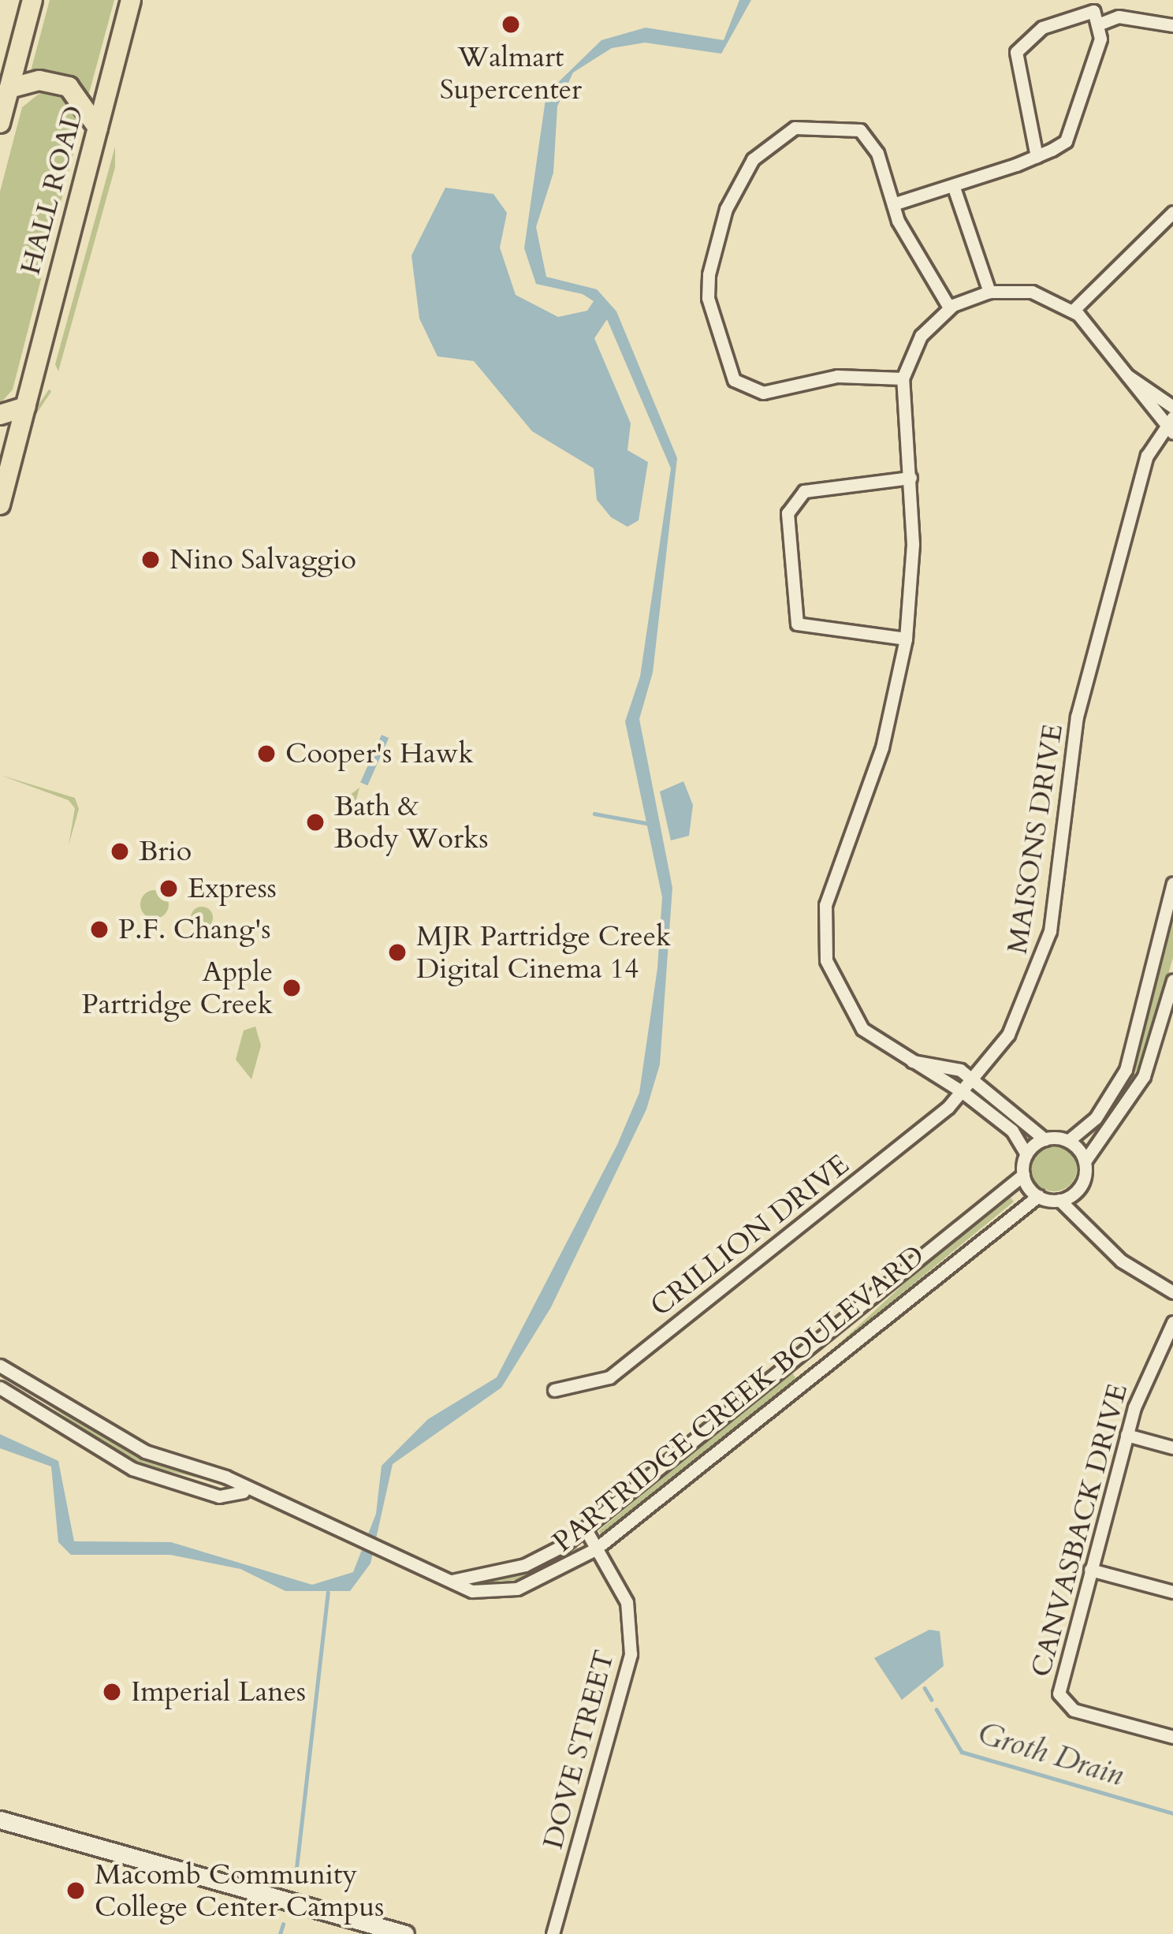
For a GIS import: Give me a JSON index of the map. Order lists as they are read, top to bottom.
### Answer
{
  "streets": {
    "highway": ["HALL ROAD"],
    "street": [
      "MAISONS DRIVE",
      "CRILLION DRIVE",
      "PARTRIDGE CREEK BOULEVARD",
      "CANVASBACK DRIVE",
      "DOVE STREET"
    ]
  },
  "crossings": [
    ["MAISONS DRIVE", "CRILLION DRIVE"],
    ["PARTRIDGE CREEK BOULEVARD", "DOVE STREET"]
  ],
  "water": ["Groth Drain"],
  "places": [
    "Walmart Supercenter",
    "Nino Salvaggio",
    "Cooper's Hawk",
    "Bath & Body Works",
    "Brio",
    "Express",
    "P.F. Chang's",
    "MJR Partridge Creek Digital Cinema 14",
    "Apple Partridge Creek",
    "Imperial Lanes",
    "Macomb Community College Center Campus"
  ]
}
